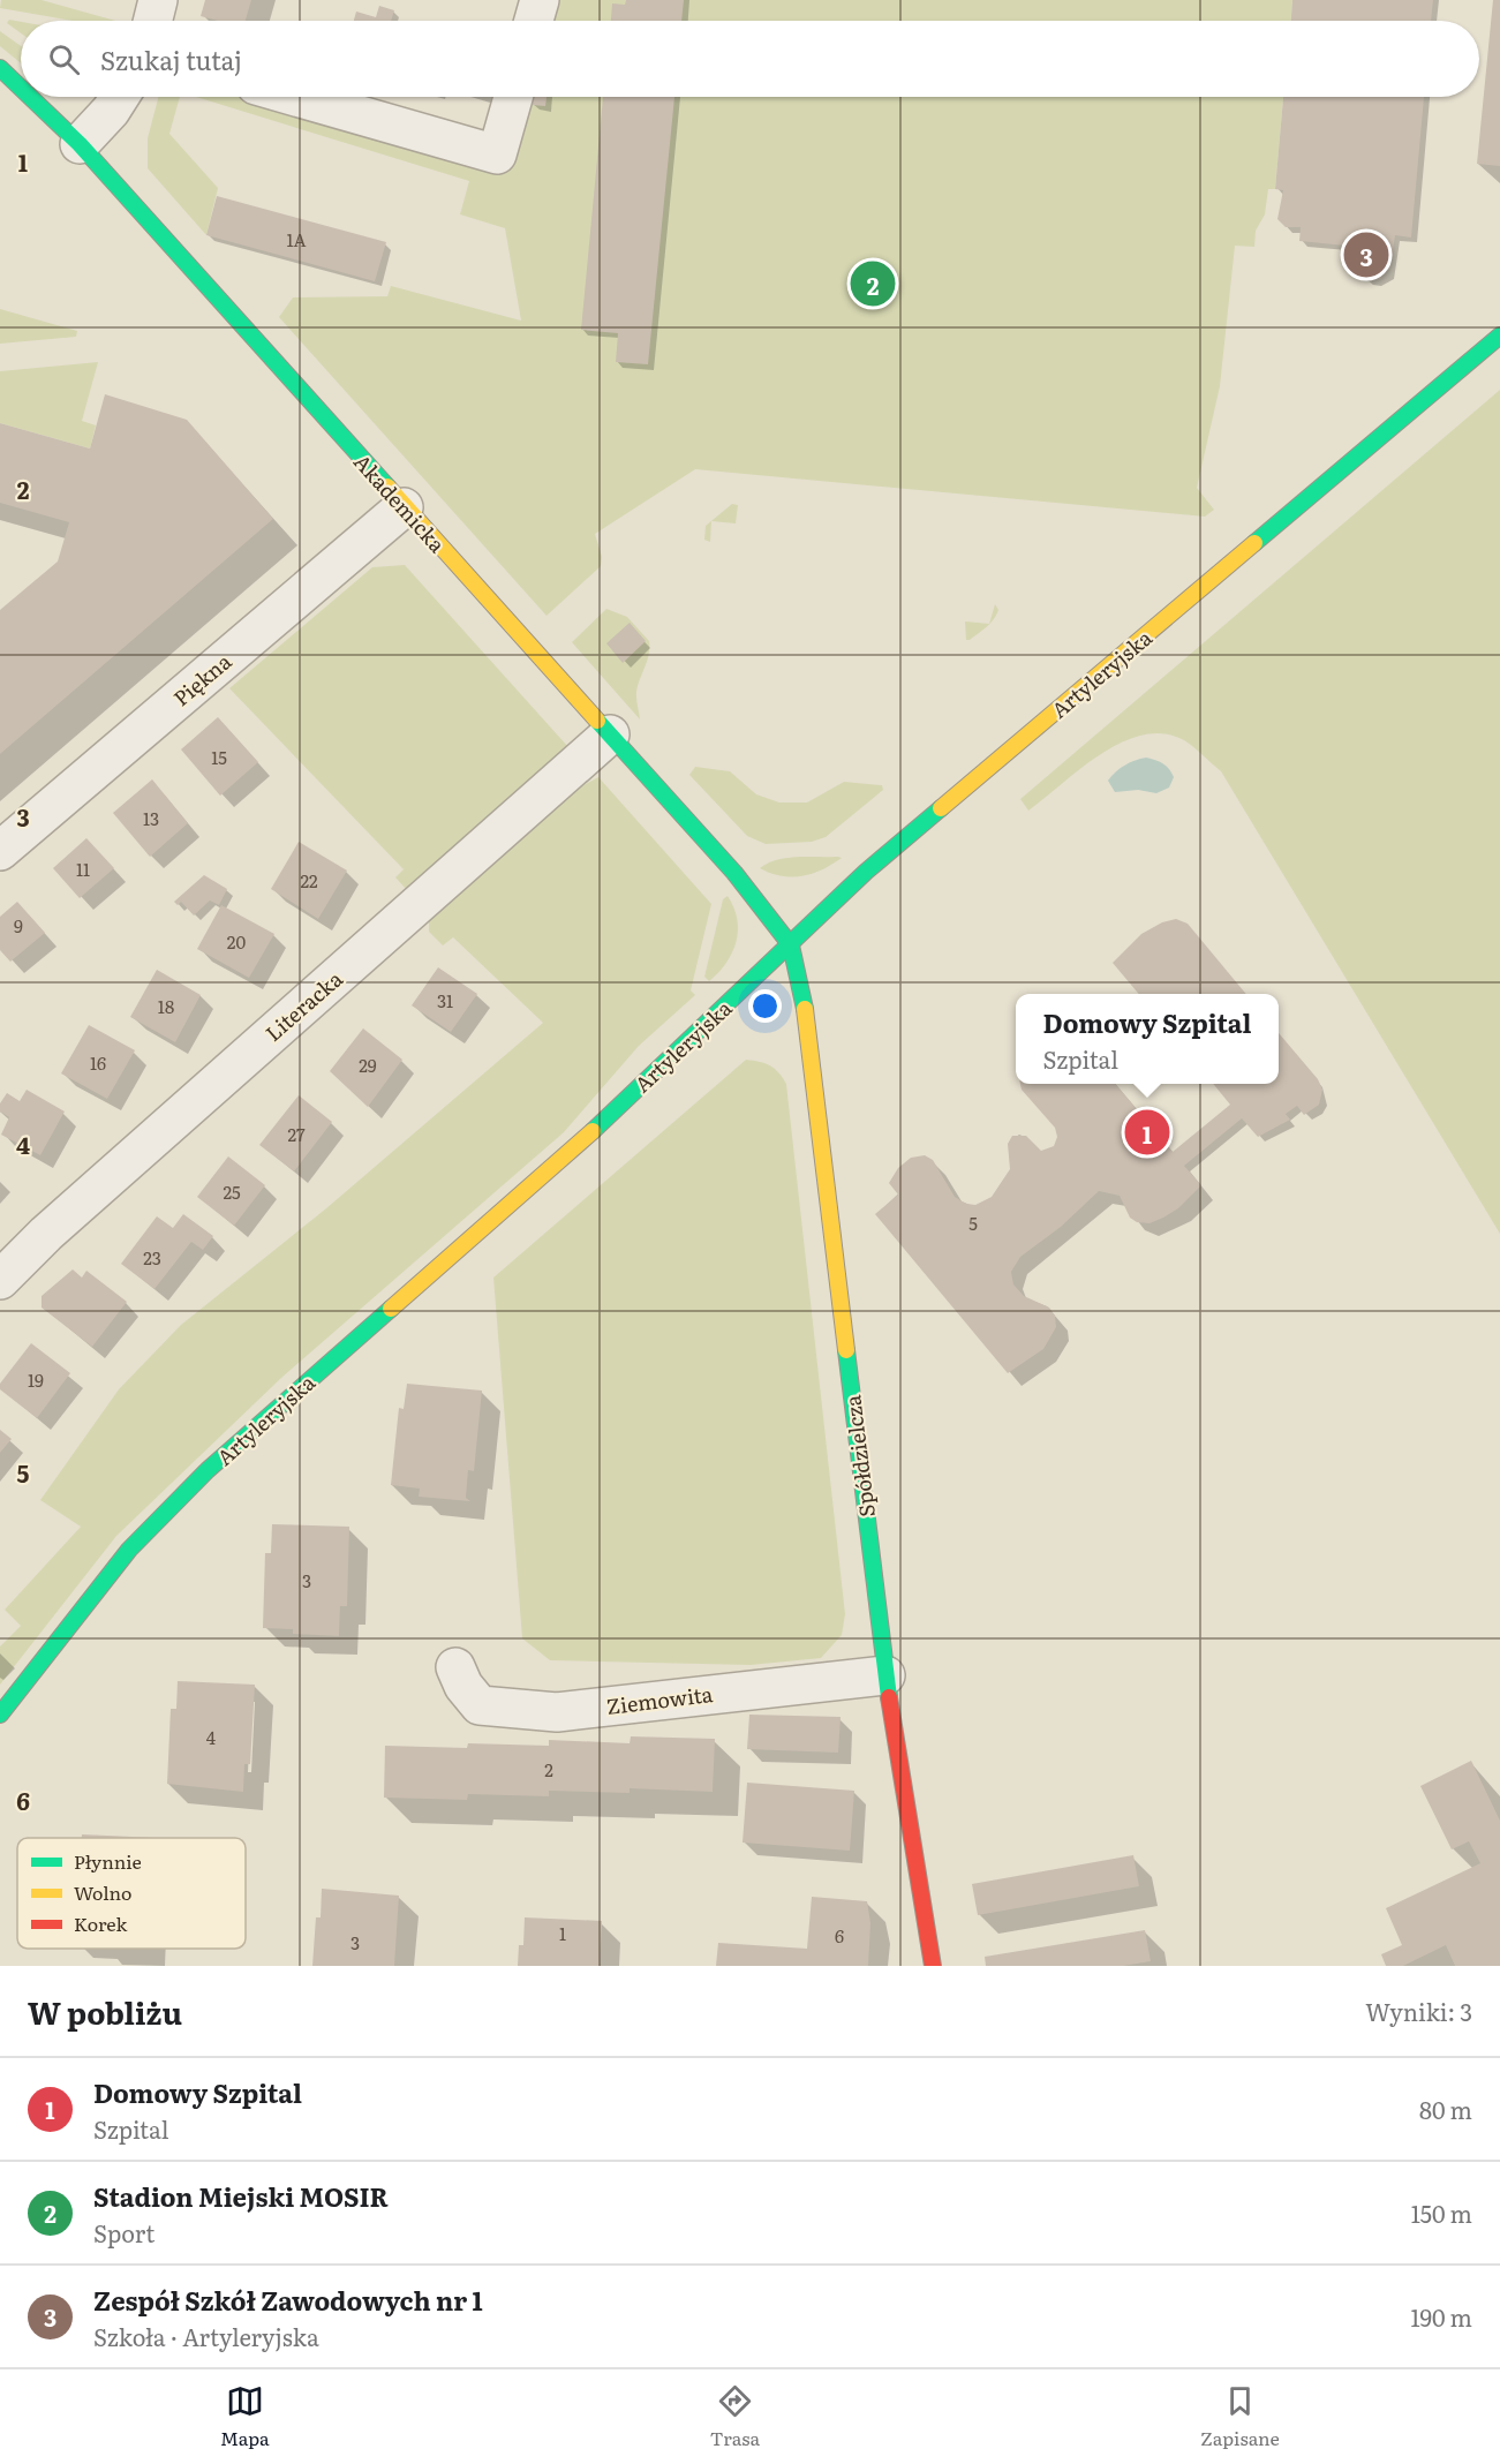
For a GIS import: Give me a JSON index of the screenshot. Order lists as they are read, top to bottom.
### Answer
{
  "streets": {
    "street": [
      "Akademicka",
      "Artyleryjska",
      "Piękna",
      "Literacka",
      "Spółdzielcza",
      "Ziemowita"
    ]
  },
  "crossings": [
    ["Akademicka", "Artyleryjska"],
    ["Akademicka", "Piękna"],
    ["Akademicka", "Literacka"],
    ["Akademicka", "Spółdzielcza"],
    ["Artyleryjska", "Spółdzielcza"],
    ["Spółdzielcza", "Ziemowita"]
  ],
  "house_numbers": [
    "1A",
    "15",
    "13",
    "11",
    "22",
    "9",
    "20",
    "31",
    "18",
    "16",
    "29",
    "27",
    "25",
    "5",
    "23",
    "19",
    "3",
    "4",
    "2",
    "1",
    "6",
    "3"
  ],
  "legend": ["Płynnie", "Wolno", "Korek"],
  "page": {
    "search": "Szukaj tutaj",
    "pins": ["3", "2", "1"],
    "popup": ["Domowy Szpital", "Szpital"],
    "heading": ["W pobliżu", "Wyniki: 3"],
    "list": [
      {
        "mark": "1",
        "name": "Domowy Szpital",
        "note": "Szpital",
        "value": "80 m"
      },
      {
        "mark": "2",
        "name": "Stadion Miejski MOSIR",
        "note": "Sport",
        "value": "150 m"
      },
      {
        "mark": "3",
        "name": "Zespół Szkół Zawodowych nr 1",
        "note": "Szkoła · Artyleryjska",
        "value": "190 m"
      }
    ],
    "nav": ["Mapa", "Trasa", "Zapisane"]
  },
  "grid": {
    "rows": [
      "1",
      "2",
      "3",
      "4",
      "5",
      "6"
    ]
  }
}
